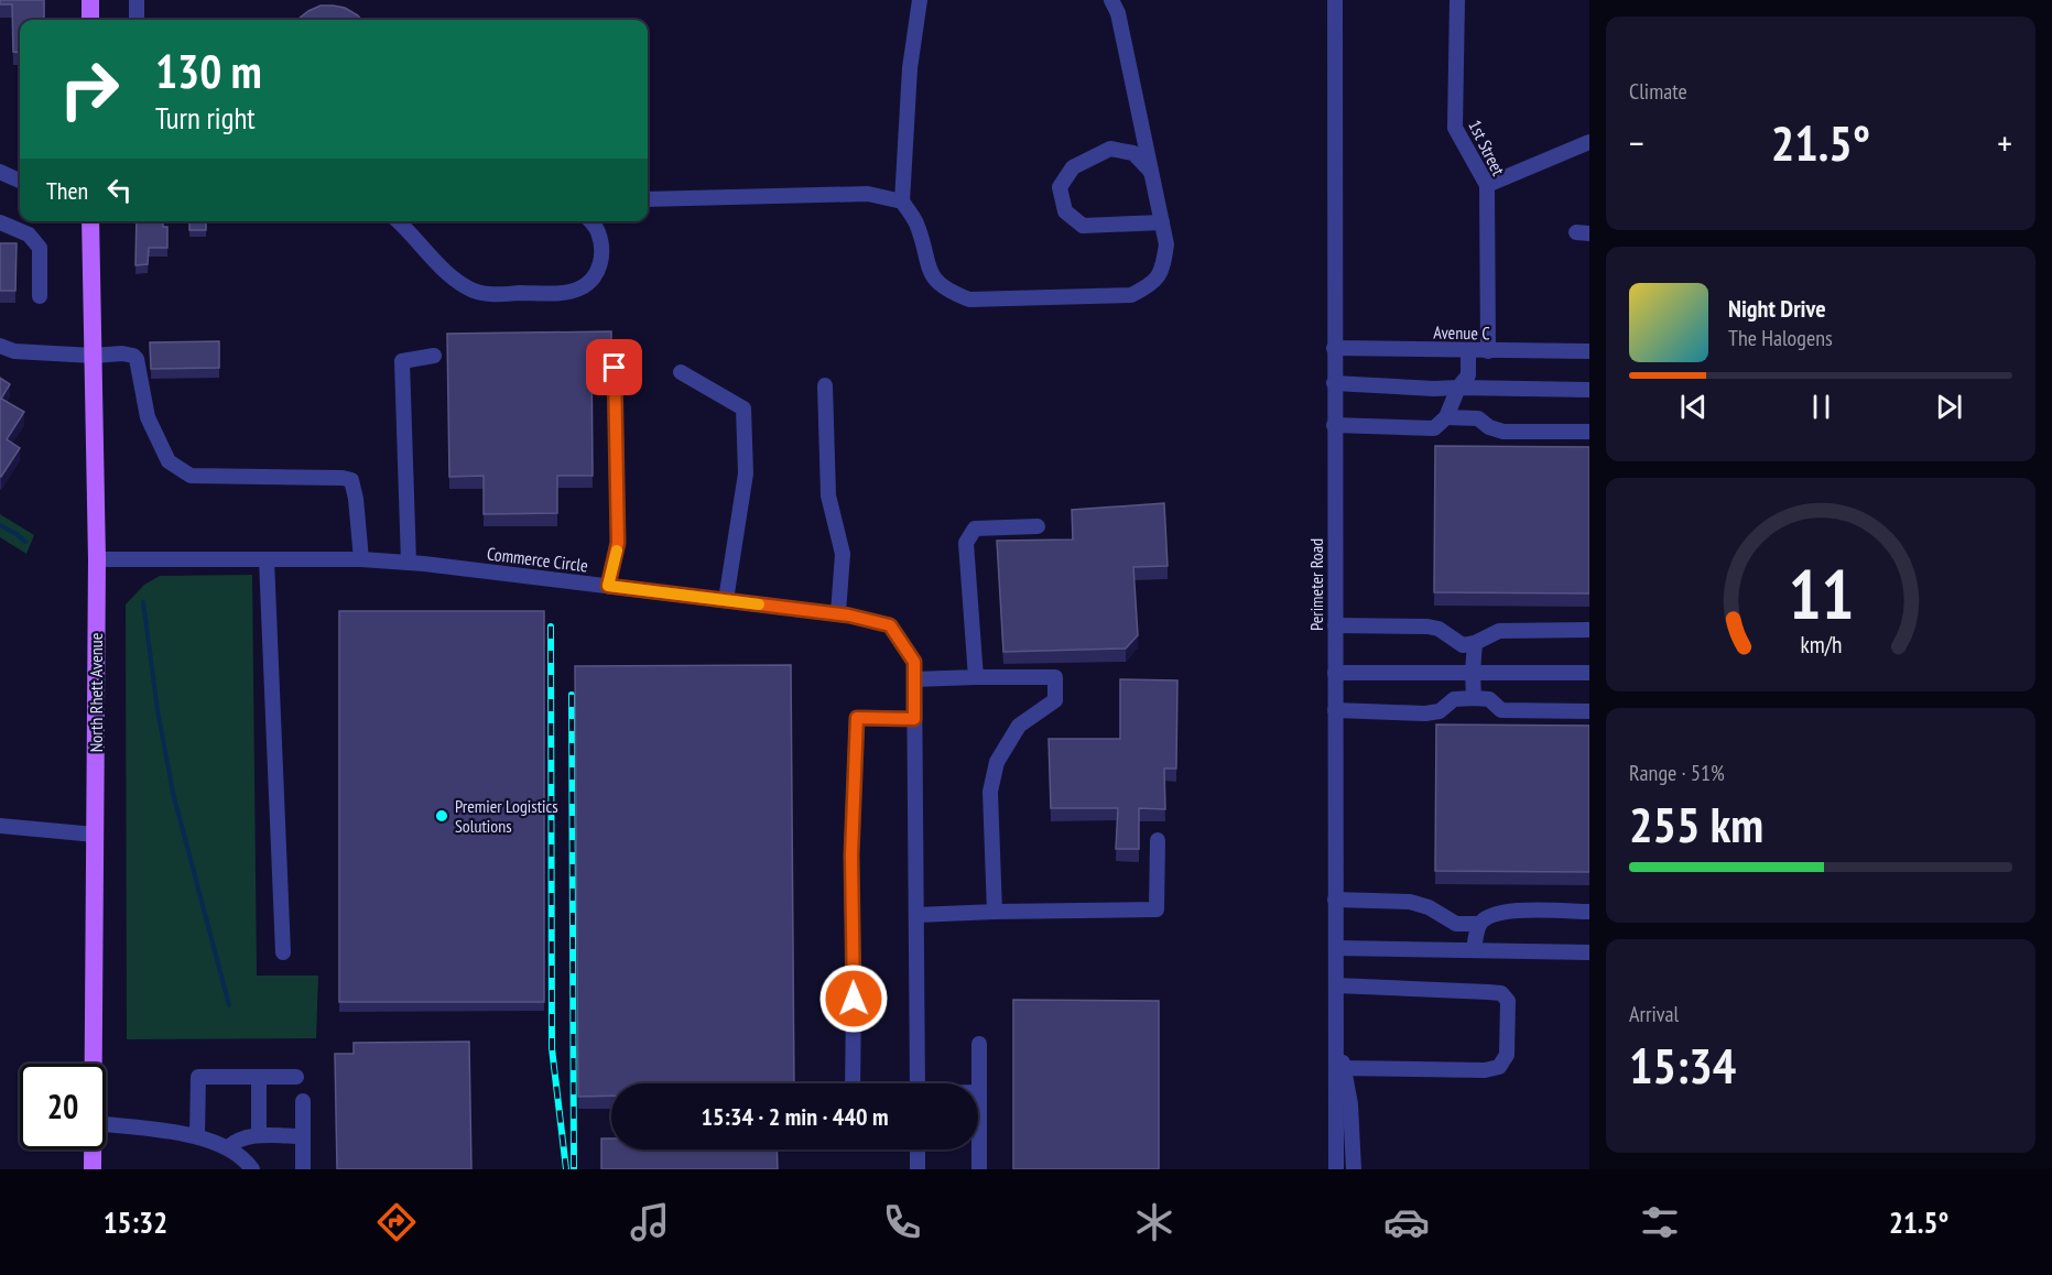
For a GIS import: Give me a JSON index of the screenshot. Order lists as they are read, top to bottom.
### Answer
{
  "streets": {
    "main road": ["North Rhett Avenue"],
    "street": [
      "1st Street",
      "Avenue C",
      "Commerce Circle",
      "Perimeter Road"
    ]
  },
  "crossings": [
    ["1st Street", "Avenue C"],
    ["Avenue C", "Perimeter Road"],
    ["Commerce Circle", "North Rhett Avenue"]
  ],
  "places": ["Premier Logistics Solutions"],
  "page": {
    "tile": [
      "Climate",
      ["Range · 51%", "255 km"],
      ["Arrival", "15:34"]
    ],
    "turn": ["130 m", "Turn right"],
    "heat": ["−", "21.5°", "+"],
    "then": "Then",
    "song": ["Night Drive", "The Halogens"],
    "limit": "20",
    "trip": "15:34 · 2 min · 440 m",
    "tabs": ["15:32", "21.5°"],
    "gauge": ["11", "km/h"]
  }
}
